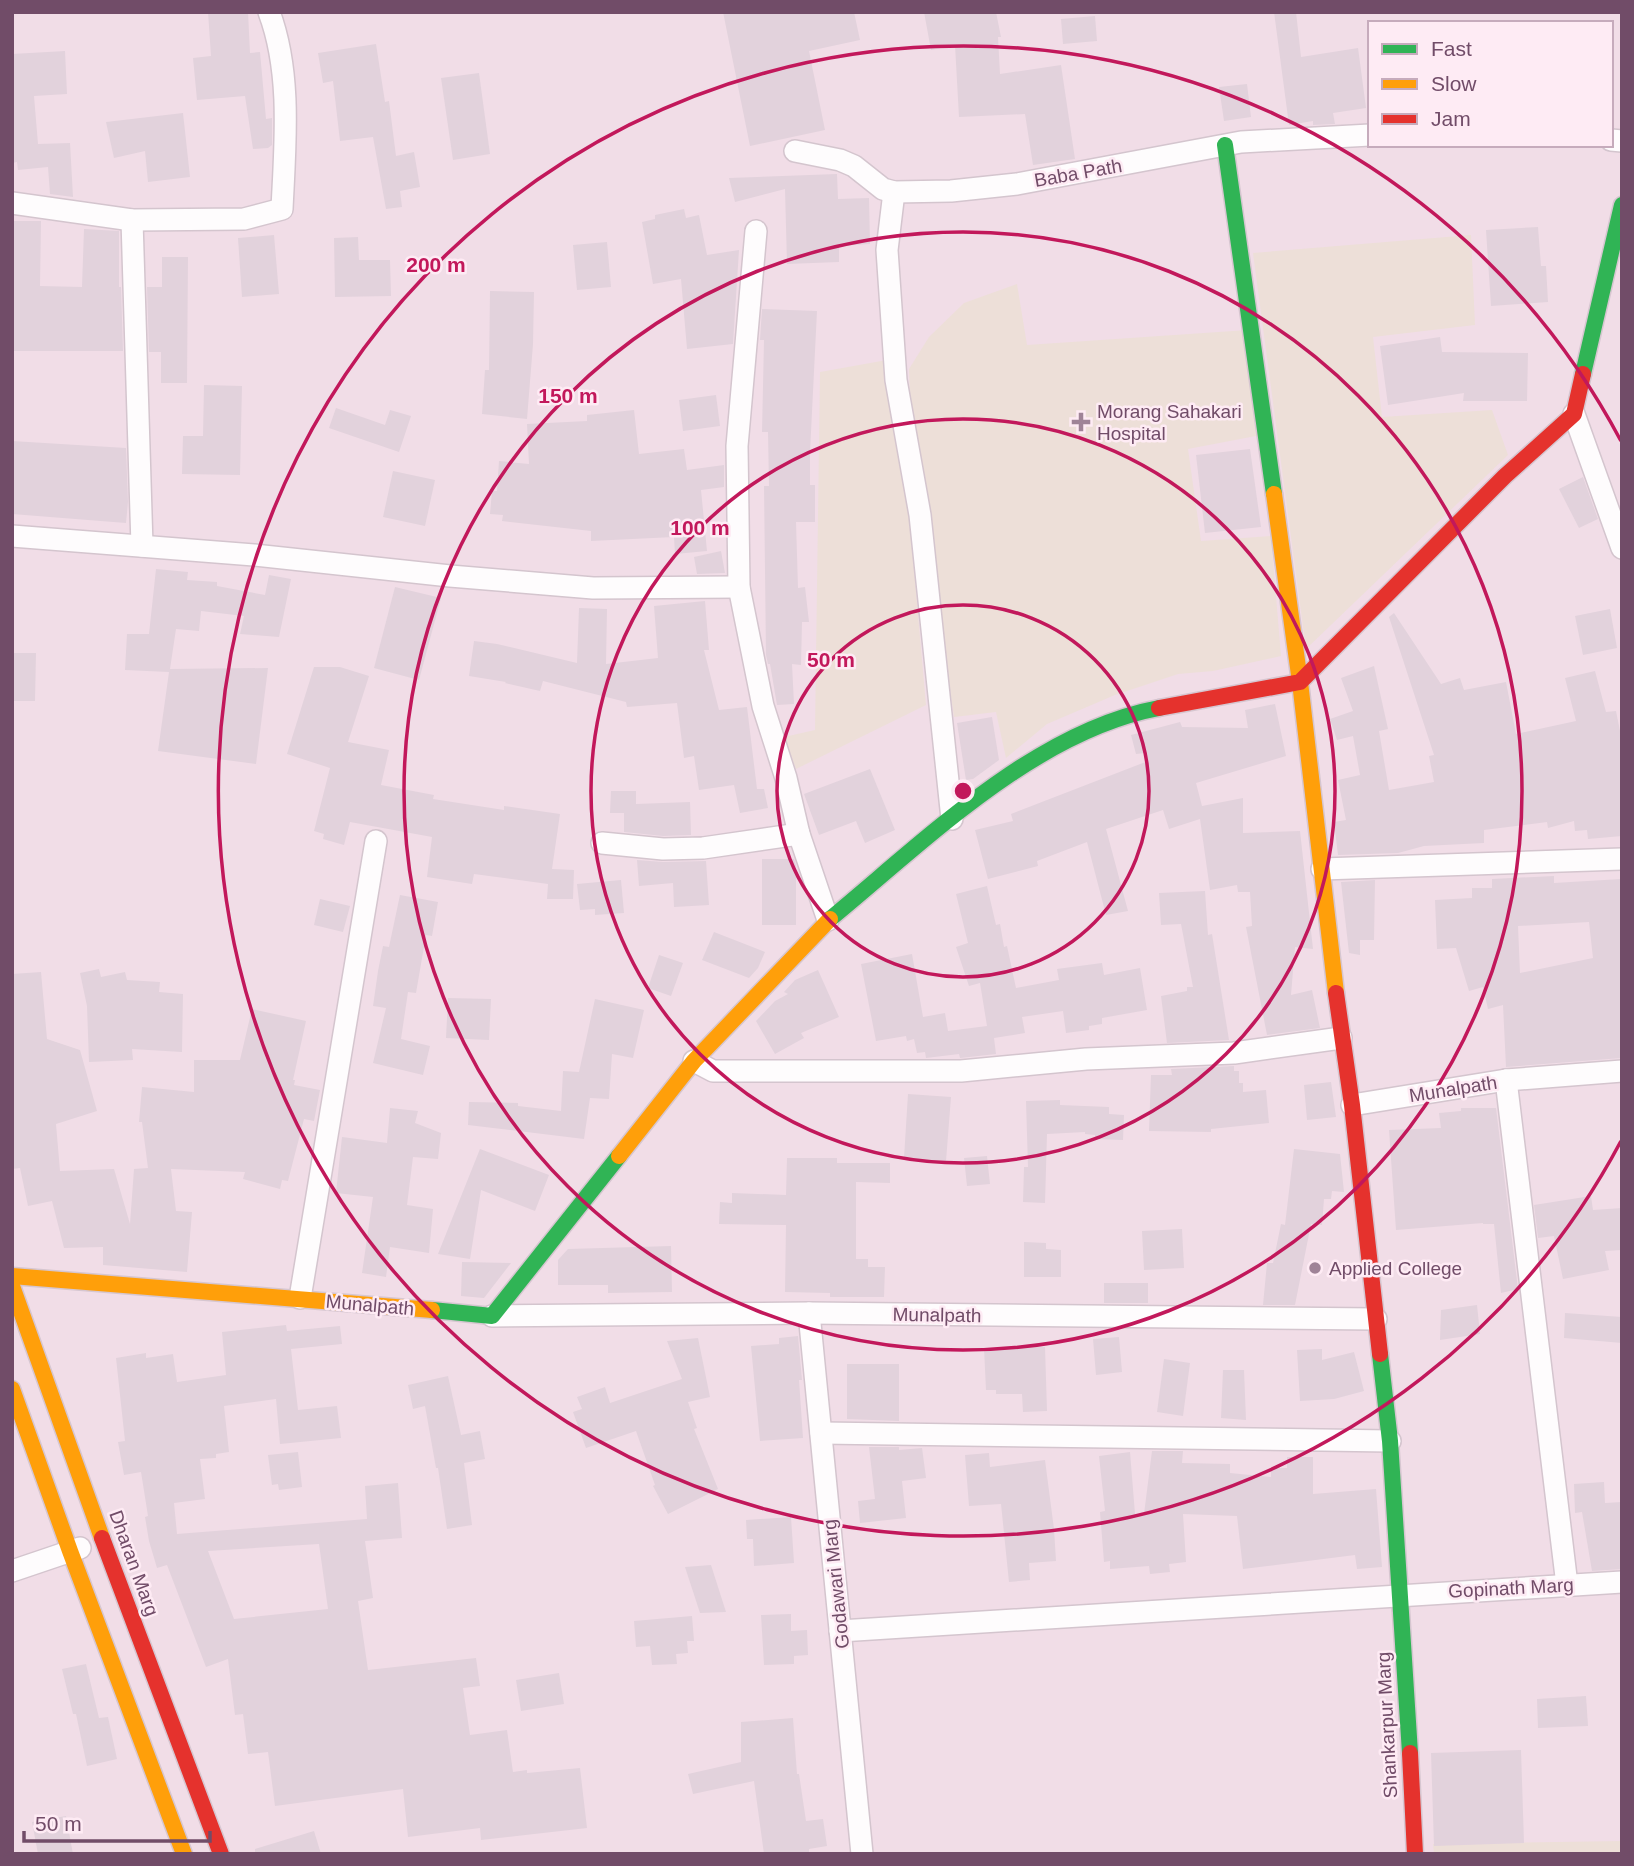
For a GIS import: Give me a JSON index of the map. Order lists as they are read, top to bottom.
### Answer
{
  "streets": {
    "street": [
      "Baba Path",
      "Munalpath",
      "Dharan Marg",
      "Godawari Marg",
      "Gopinath Marg",
      "Shankarpur Marg"
    ]
  },
  "crossings": [
    ["Munalpath", "Godawari Marg"],
    ["Munalpath", "Shankarpur Marg"],
    ["Godawari Marg", "Gopinath Marg"],
    ["Gopinath Marg", "Shankarpur Marg"]
  ],
  "places": {
    "health": ["Morang Sahakari Hospital"],
    "other": ["Applied College"]
  },
  "legend": ["Fast", "Slow", "Jam"],
  "scale_bar": "50 m",
  "rings": [
    "200 m",
    "150 m",
    "100 m",
    "50 m"
  ]
}
